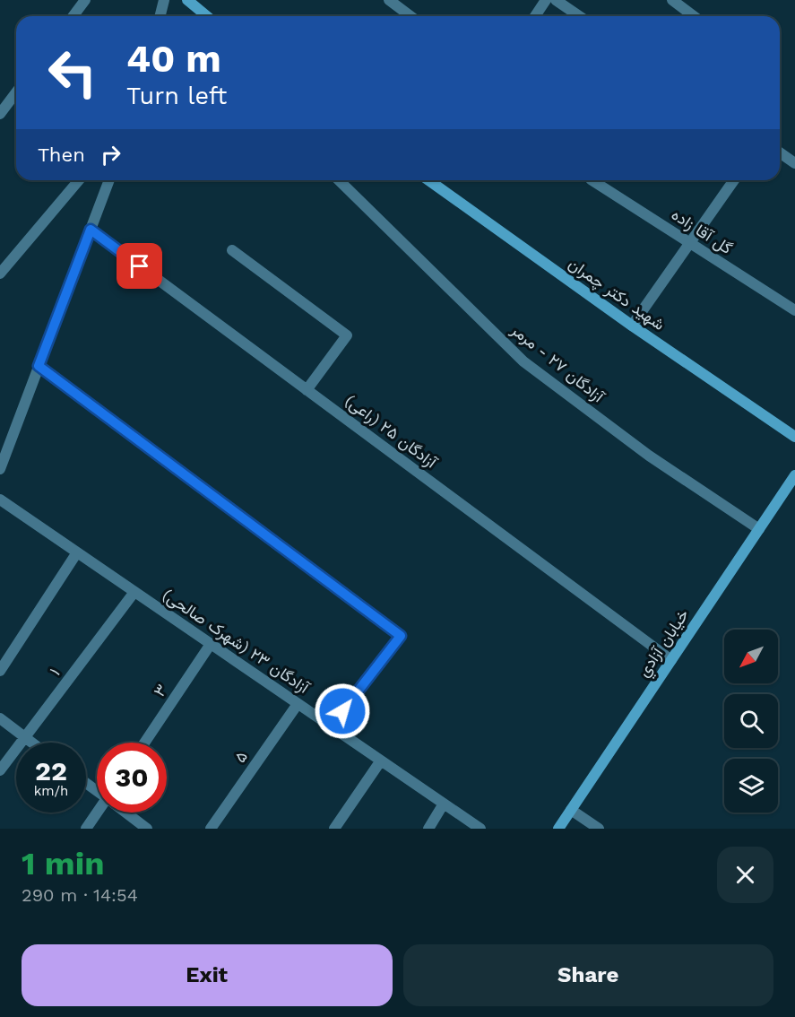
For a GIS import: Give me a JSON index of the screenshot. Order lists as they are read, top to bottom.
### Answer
{
  "streets": {
    "street": [
      "گل آقا زاده",
      "شهید دکتر چمران",
      "آزادگان ۲۷ - مرمر",
      "آزادگان ۲۵ (راعی)",
      "آزادگان ۲۳ (شهرک صالحی)",
      "خيابان آزادي",
      "۱",
      "۳",
      "۵"
    ]
  },
  "crossings": [
    ["آزادگان ۲۷ - مرمر", "خيابان آزادي"],
    ["آزادگان ۲۵ (راعی)", "خيابان آزادي"],
    ["آزادگان ۲۳ (شهرک صالحی)", "۱"],
    ["آزادگان ۲۳ (شهرک صالحی)", "۳"],
    ["آزادگان ۲۳ (شهرک صالحی)", "۵"]
  ],
  "north": "bottom left",
  "page": {
    "turn": ["40 m", "Turn left"],
    "then": "Then",
    "speed": "22 km/h",
    "limit": "30",
    "heading": ["1 min", "290 m · 14:54"],
    "buttons": ["Exit", "Share"]
  }
}
